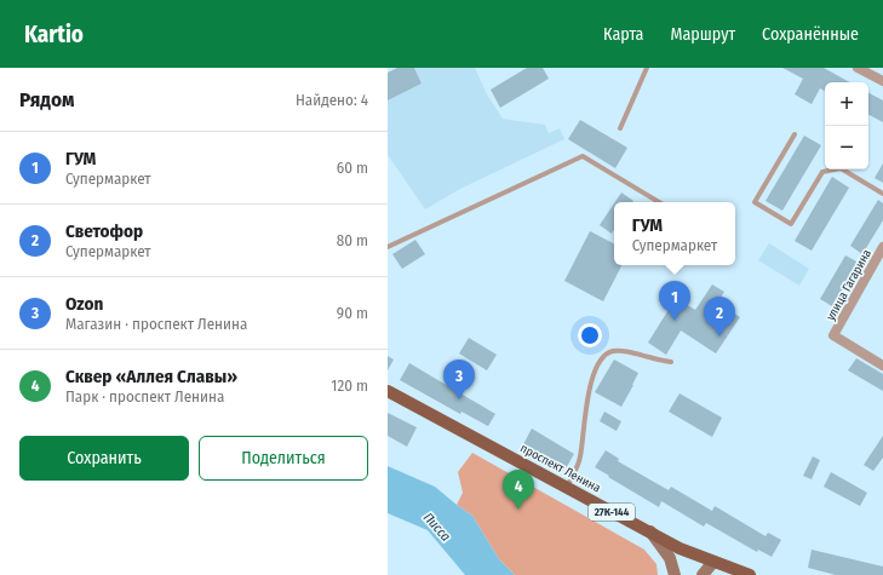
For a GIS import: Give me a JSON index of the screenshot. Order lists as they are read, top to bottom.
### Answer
{
  "streets": {
    "main road": ["проспект Ленина", "27К-144"],
    "street": ["улица Гагарина"]
  },
  "water": ["Писса"],
  "page": {
    "header": "Kartio",
    "nav": ["Карта", "Маршрут", "Сохранённые"],
    "heading": ["Рядом", "Найдено: 4"],
    "map_buttons": ["+", "−"],
    "list": [
      {
        "mark": "1",
        "name": "ГУМ",
        "note": "Супермаркет",
        "value": "60 m"
      },
      {
        "mark": "2",
        "name": "Светофор",
        "note": "Супермаркет",
        "value": "80 m"
      },
      {
        "mark": "3",
        "name": "Ozon",
        "note": "Магазин · проспект Ленина",
        "value": "90 m"
      },
      {
        "mark": "4",
        "name": "Сквер «Аллея Славы»",
        "note": "Парк · проспект Ленина",
        "value": "120 m"
      }
    ],
    "popup": ["ГУМ", "Супермаркет"],
    "pins": [
      "1",
      "2",
      "3",
      "4"
    ],
    "buttons": ["Сохранить", "Поделиться"]
  }
}
